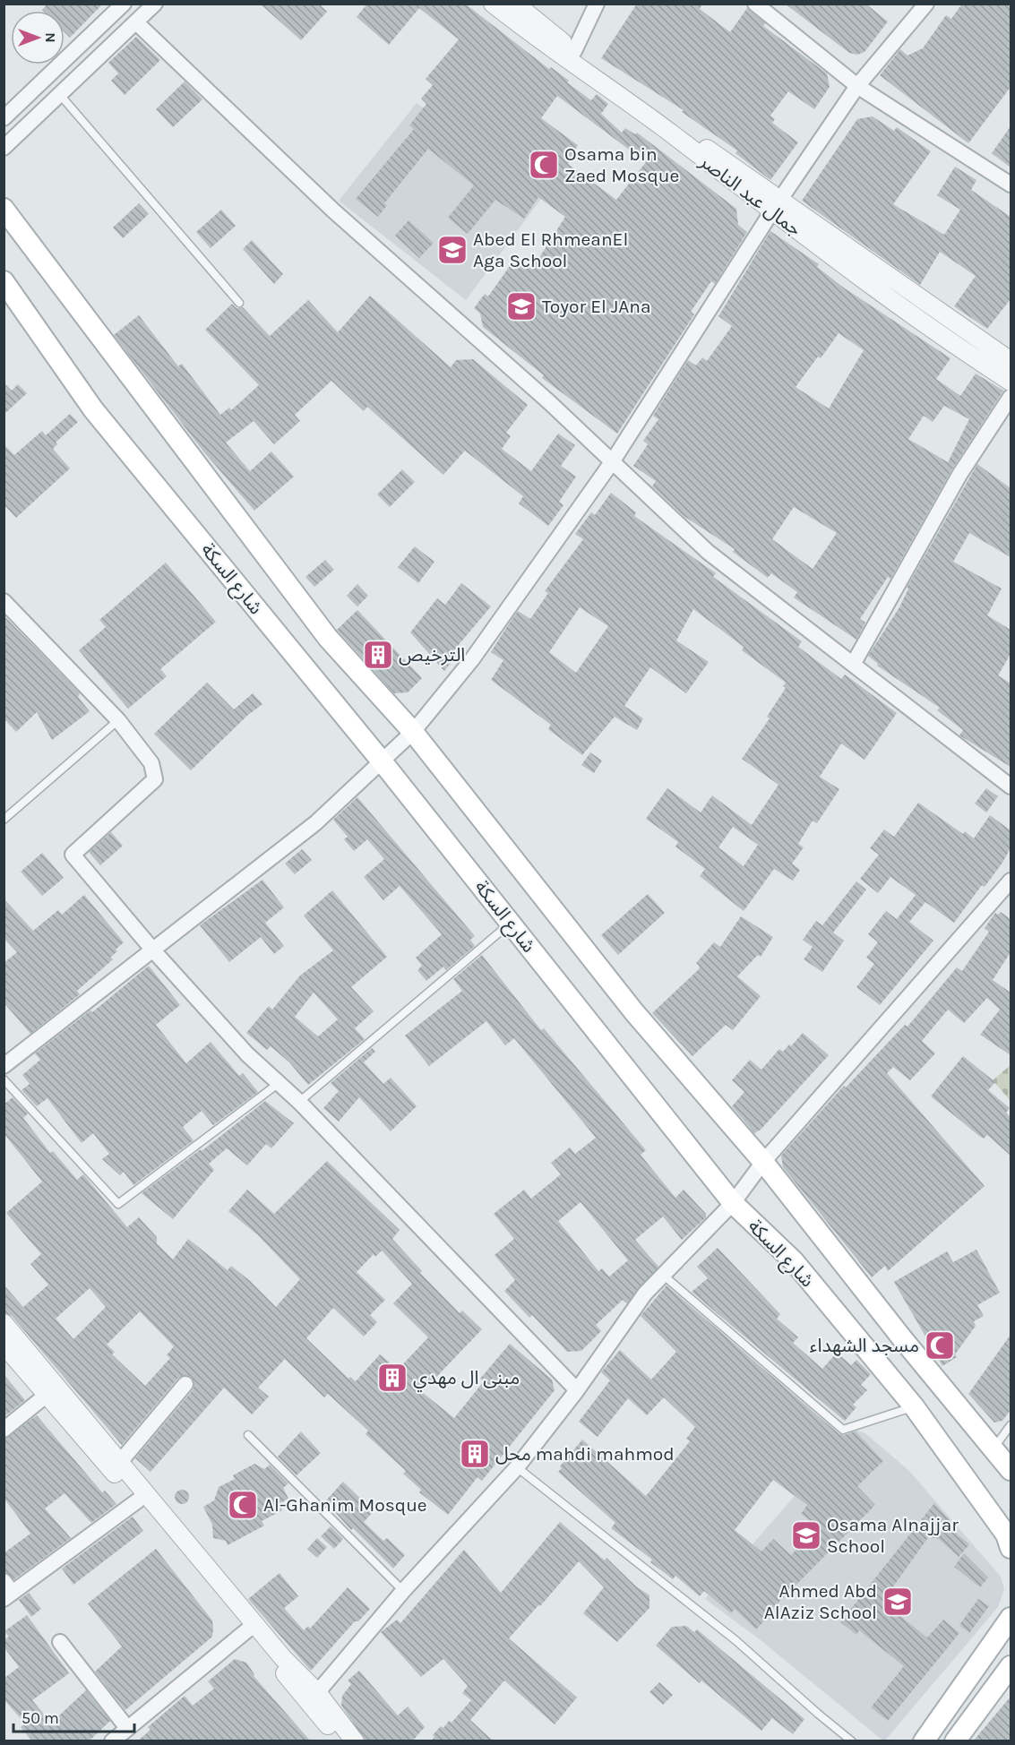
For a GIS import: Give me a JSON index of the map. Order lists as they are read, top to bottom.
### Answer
{
  "streets": {
    "main road": ["شارع السكة"],
    "street": ["جمال عبد الناصر"]
  },
  "places": {
    "mosque": ["Osama bin Zaed Mosque", "مسجد الشهداء", "Al-Ghanim Mosque"],
    "school or university": [
      "Abed El RhmeanEl Aga School",
      "Toyor El JAna",
      "Osama Alnajjar School",
      "Ahmed Abd AlAziz School"
    ],
    "building": ["الترخيص", "مبنى ال مهدي", "محل mahdi mahmod"]
  },
  "scale_bar": "50 m",
  "north": "right"
}
